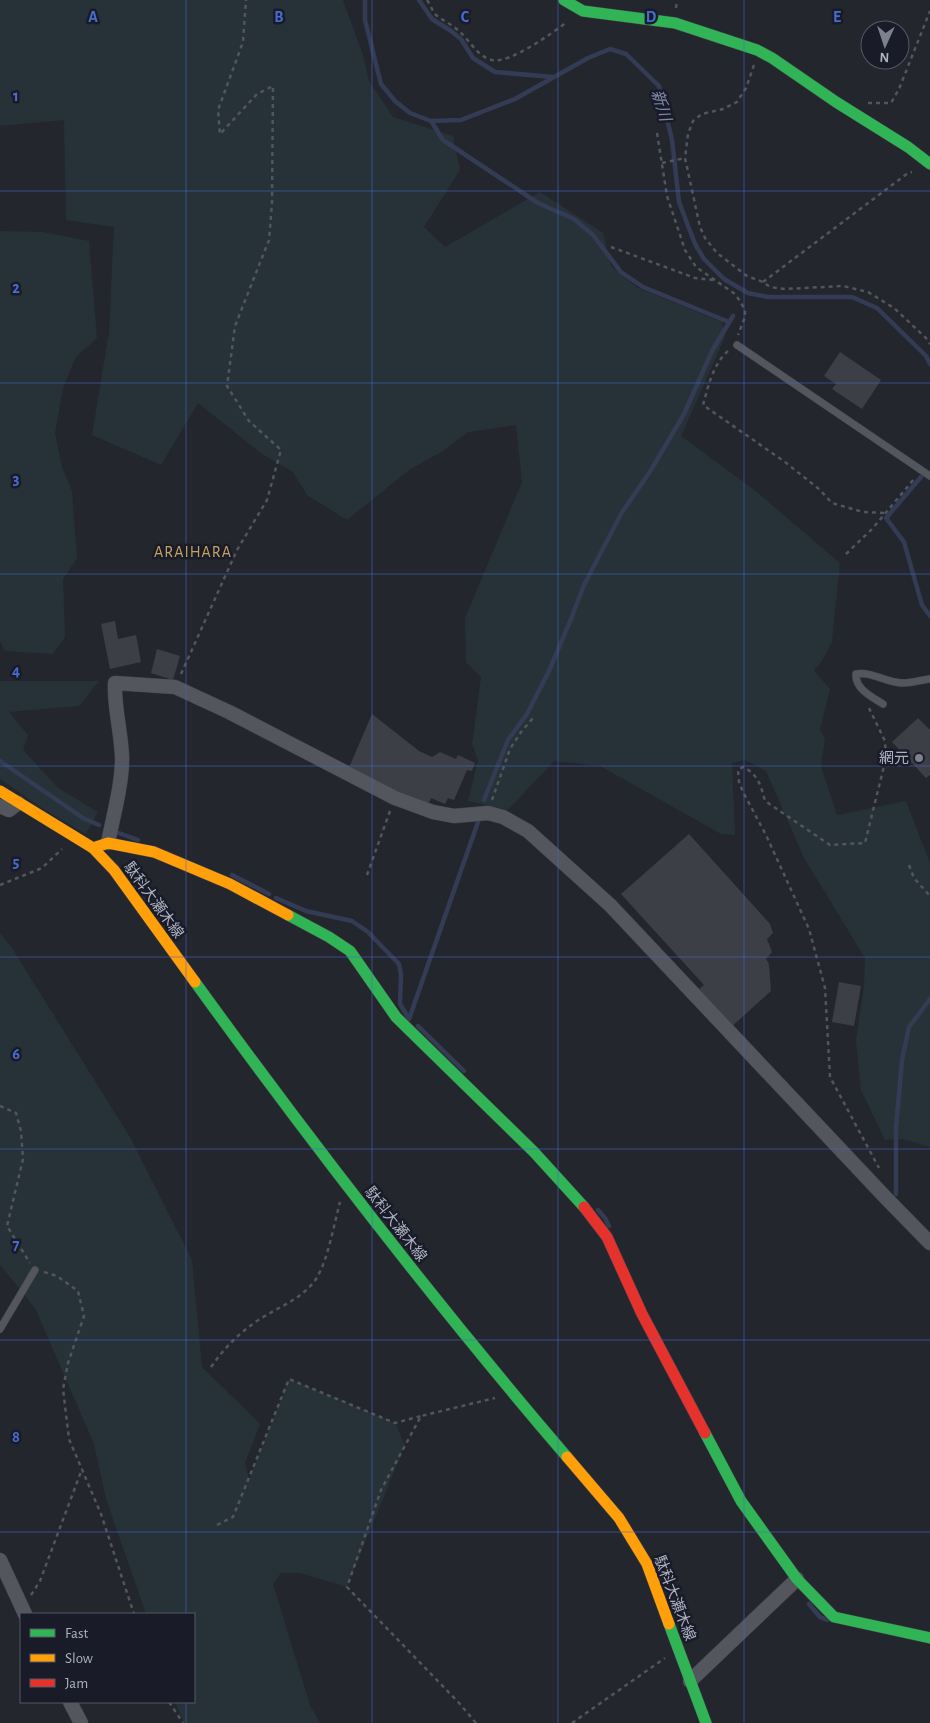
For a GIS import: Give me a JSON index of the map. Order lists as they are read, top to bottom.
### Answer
{
  "streets": {
    "street": ["駄科大瀬木線"]
  },
  "districts": ["ARAIHARA"],
  "water": ["新川"],
  "places": ["網元"],
  "legend": ["Fast", "Slow", "Jam"],
  "north": "bottom",
  "grid": {
    "columns": [
      "A",
      "B",
      "C",
      "D",
      "E"
    ],
    "rows": [
      "1",
      "2",
      "3",
      "4",
      "5",
      "6",
      "7",
      "8"
    ]
  }
}
